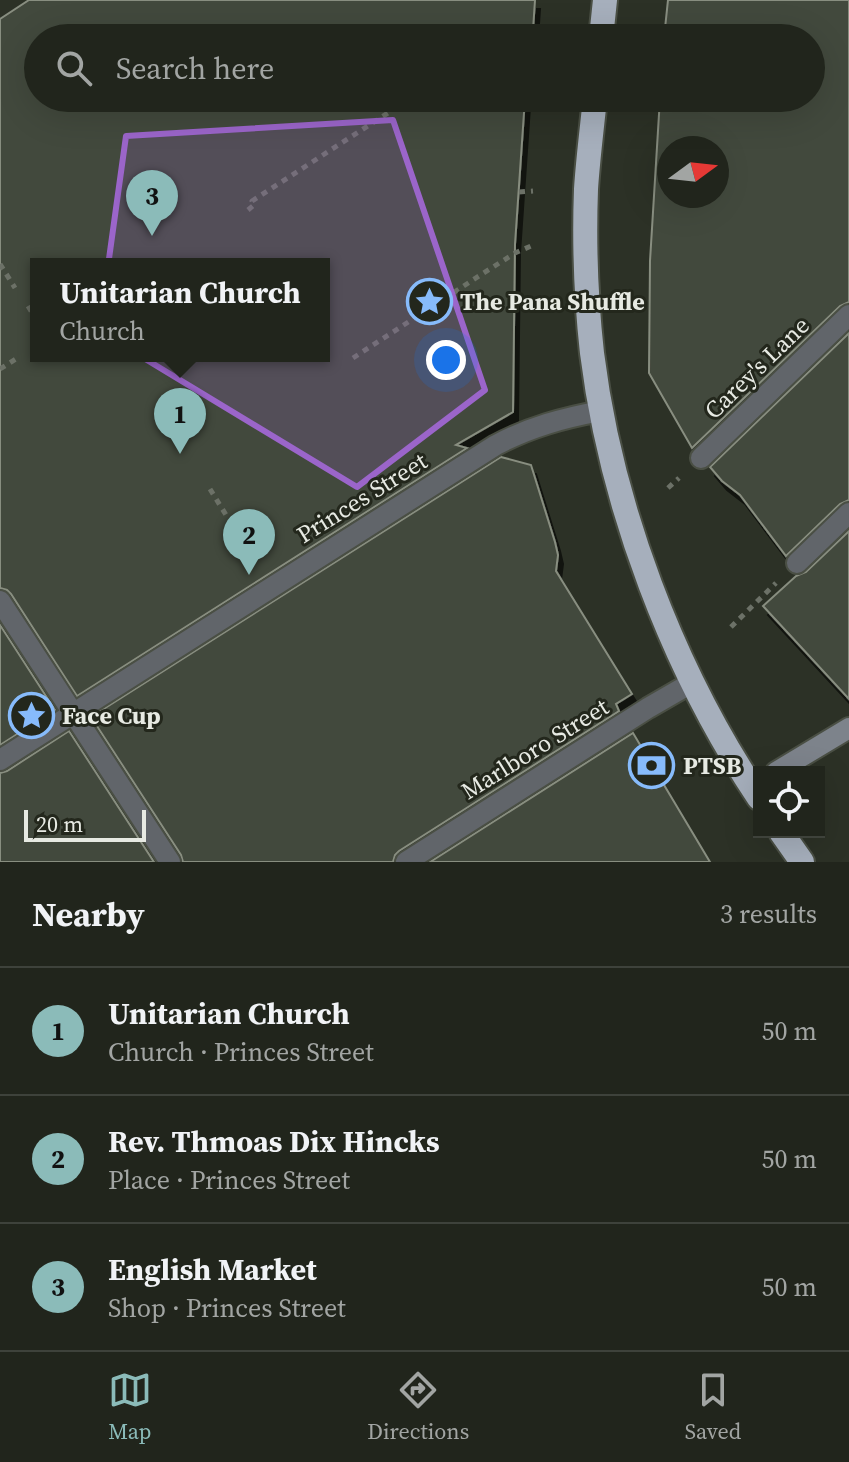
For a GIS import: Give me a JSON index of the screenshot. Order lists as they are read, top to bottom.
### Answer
{
  "streets": {
    "street": ["Carey's Lane", "Princes Street", "Marlboro Street"]
  },
  "places": {
    "place": ["The Pana Shuffle", "Face Cup"],
    "bank": ["PTSB"]
  },
  "scale_bar": "20 m",
  "north": "right",
  "page": {
    "search": "Search here",
    "pins": ["3", "1", "2"],
    "popup": ["Unitarian Church", "Church"],
    "scale": "20 m",
    "heading": ["Nearby", "3 results"],
    "list": [
      {
        "mark": "1",
        "name": "Unitarian Church",
        "note": "Church · Princes Street",
        "value": "50 m"
      },
      {
        "mark": "2",
        "name": "Rev. Thmoas Dix Hincks",
        "note": "Place · Princes Street",
        "value": "50 m"
      },
      {
        "mark": "3",
        "name": "English Market",
        "note": "Shop · Princes Street",
        "value": "50 m"
      }
    ],
    "nav": ["Map", "Directions", "Saved"]
  }
}
